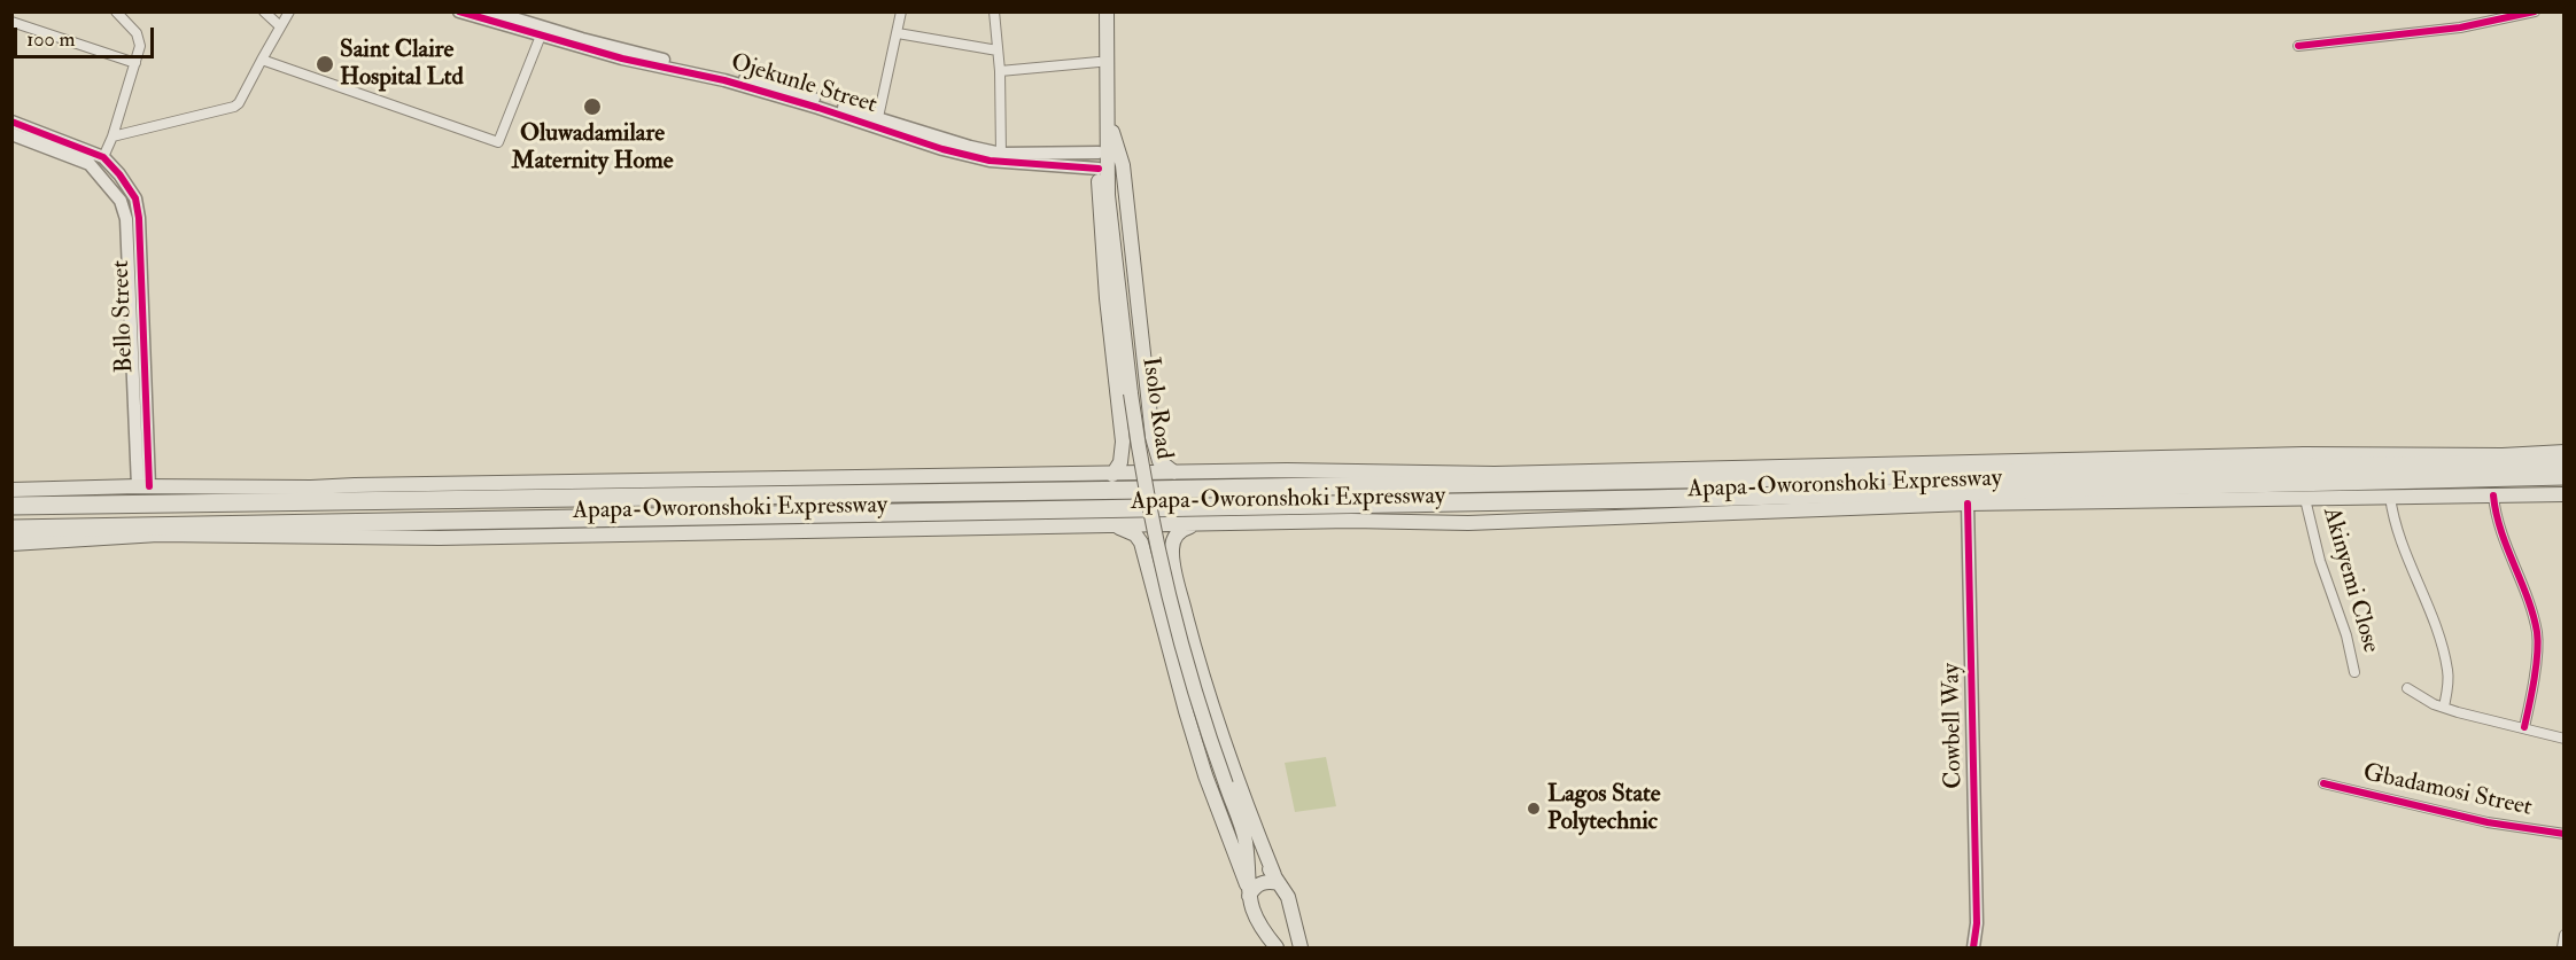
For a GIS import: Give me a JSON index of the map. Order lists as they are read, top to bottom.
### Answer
{
  "streets": {
    "highway": ["Apapa-Oworonshoki Expressway"],
    "main road": ["Isolo Road"],
    "street": [
      "Ojekunle Street",
      "Bello Street",
      "Akinyemi Close",
      "Cowbell Way",
      "Gbadamosi Street"
    ]
  },
  "crossings": [
    ["Bello Street", "Apapa-Oworonshoki Expressway"],
    ["Apapa-Oworonshoki Expressway", "Akinyemi Close"],
    ["Apapa-Oworonshoki Expressway", "Cowbell Way"]
  ],
  "places": ["Saint Claire Hospital Ltd", "Oluwadamilare Maternity Home", "Lagos State Polytechnic"],
  "scale_bar": "100 m"
}
